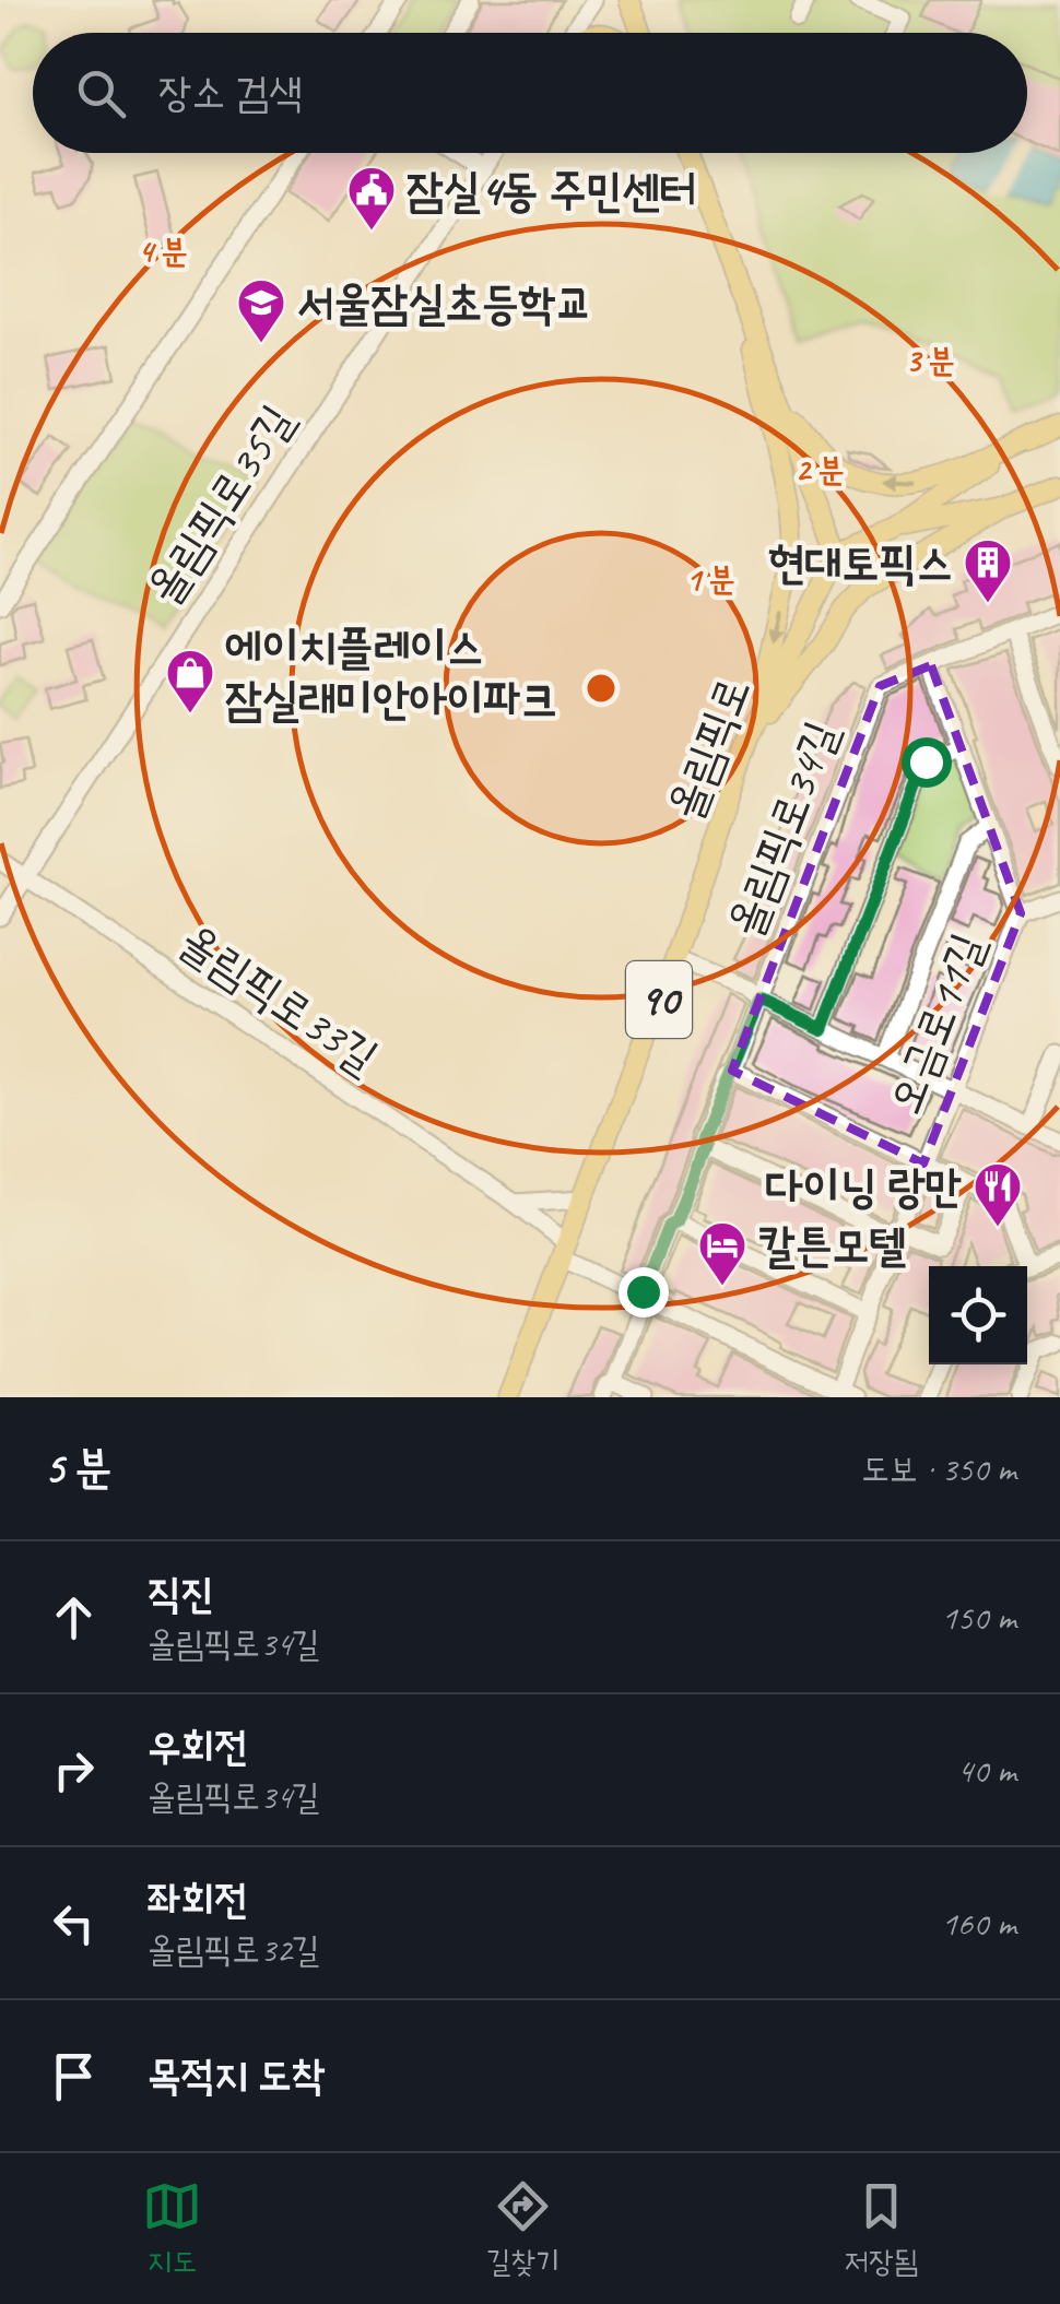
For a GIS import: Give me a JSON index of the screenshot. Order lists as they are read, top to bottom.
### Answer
{
  "streets": {
    "main road": ["올림픽로", "90"],
    "street": [
      "올림픽로35길",
      "올림픽로34길",
      "올림픽로33길",
      "오금로11길"
    ]
  },
  "crossings": [
    ["올림픽로35길", "올림픽로33길"],
    ["올림픽로", "올림픽로34길"],
    ["올림픽로", "올림픽로33길"],
    ["올림픽로", "90"],
    ["올림픽로34길", "오금로11길"],
    ["올림픽로33길", "오금로11길"]
  ],
  "places": {
    "public building": ["잠실4동 주민센터"],
    "school or university": ["서울잠실초등학교"],
    "building": ["현대토픽스"],
    "shop": ["에이치플레이스 잠실래미안아이파크"],
    "restaurant": ["다이닝 랑만"],
    "hotel": ["칼튼모텔"]
  },
  "page": {
    "search": "장소 검색",
    "heading": ["5 분", "도보 · 350 m"],
    "list": [
      ["직진", "올림픽로34길", "150 m"],
      ["우회전", "올림픽로34길", "40 m"],
      ["좌회전", "올림픽로32길", "160 m"],
      "목적지 도착"
    ],
    "nav": ["지도", "길찾기", "저장됨"]
  },
  "rings": [
    "4 분",
    "3 분",
    "2 분",
    "1 분"
  ]
}
